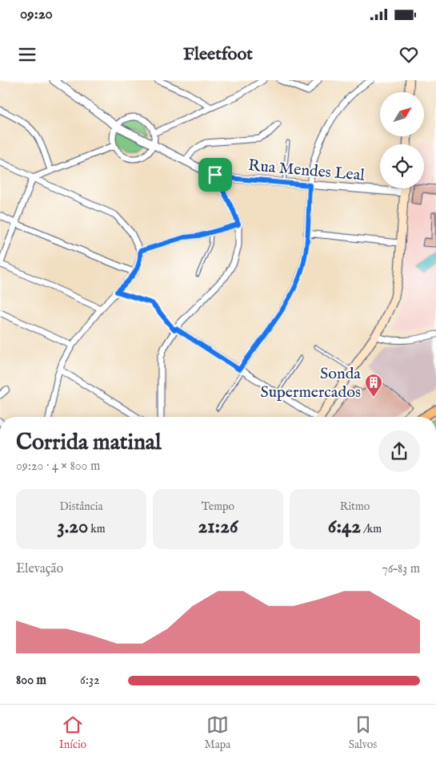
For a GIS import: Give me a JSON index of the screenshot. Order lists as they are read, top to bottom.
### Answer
{
  "streets": {
    "street": ["Rua Mendes Leal"]
  },
  "places": {
    "building": ["Sonda Supermercados"]
  },
  "north": "top right",
  "page": {
    "status": "09:20",
    "header": "Fleetfoot",
    "heading": ["Corrida matinal", "09:20 · 4 × 800 m"],
    "stats": [
      ["Distância", "3.20 km"],
      ["Tempo", "21:26"],
      ["Ritmo", "6:42 /km"]
    ],
    "chart": ["Elevação", "76–83 m"],
    "list": [
      {
        "name": "800 m",
        "note": "6:32"
      }
    ],
    "tabs": ["Início", "Mapa", "Salvos"]
  }
}
